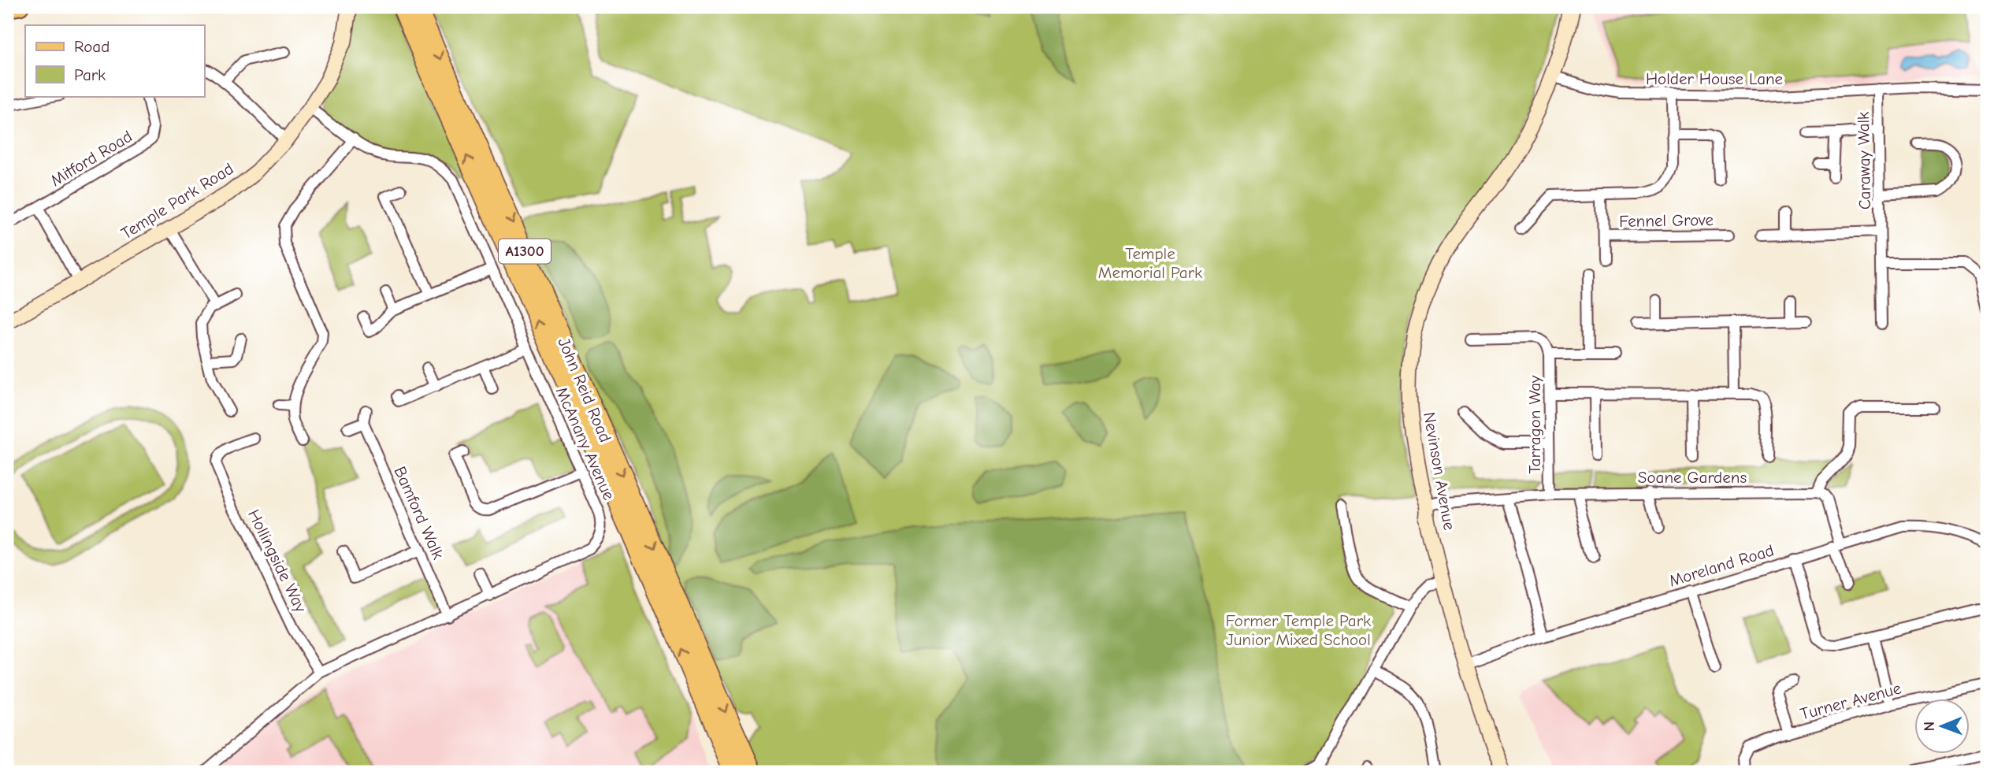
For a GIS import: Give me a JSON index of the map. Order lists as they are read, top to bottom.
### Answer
{
  "streets": {
    "highway": ["A1300", "John Reid Road"],
    "street": [
      "Holder House Lane",
      "Mitford Road",
      "Caraway Walk",
      "Temple Park Road",
      "Fennel Grove",
      "Tarragon Way",
      "McAnany Avenue",
      "Nevinson Avenue",
      "Soane Gardens",
      "Bamford Walk",
      "Hollingside Way",
      "Moreland Road",
      "Turner Avenue"
    ]
  },
  "crossings": [
    ["Holder House Lane", "Caraway Walk"],
    ["Holder House Lane", "Fennel Grove"],
    ["Holder House Lane", "Nevinson Avenue"],
    ["Temple Park Road", "McAnany Avenue"],
    ["Tarragon Way", "Soane Gardens"],
    ["McAnany Avenue", "Bamford Walk"],
    ["McAnany Avenue", "Hollingside Way"],
    ["Nevinson Avenue", "Soane Gardens"],
    ["Nevinson Avenue", "Moreland Road"]
  ],
  "parks": ["Temple Memorial Park", "Former Temple Park Junior Mixed School"],
  "legend": ["Road", "Park"],
  "north": "left"
}
